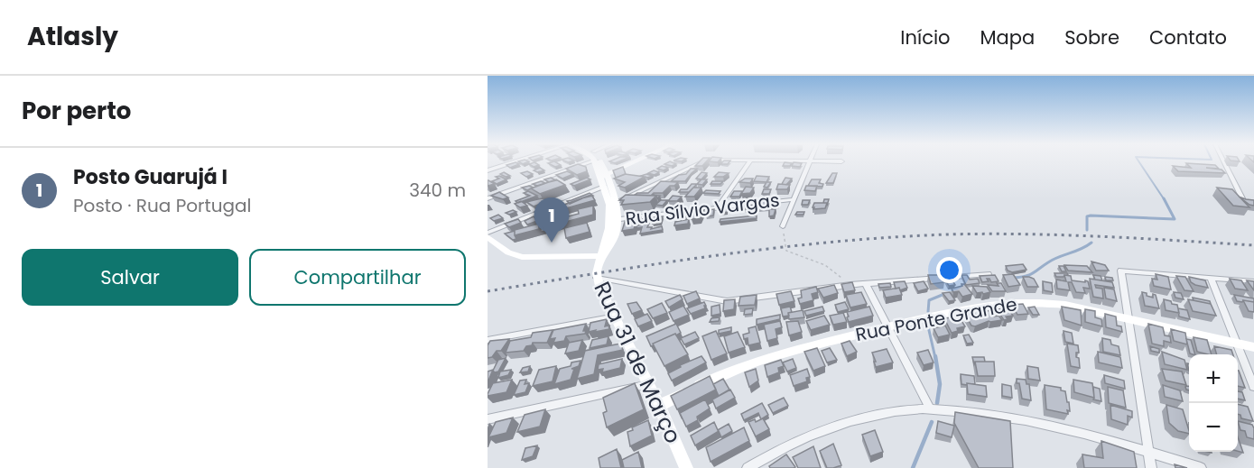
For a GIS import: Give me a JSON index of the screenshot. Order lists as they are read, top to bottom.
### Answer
{
  "streets": {
    "main road": ["Rua Ponte Grande", "Rua 31 de Março"],
    "street": ["Rua Sílvio Vargas"]
  },
  "crossings": [
    ["Rua Sílvio Vargas", "Rua 31 de Março"],
    ["Rua Ponte Grande", "Rua 31 de Março"]
  ],
  "page": {
    "header": "Atlasly",
    "nav": [
      "Início",
      "Mapa",
      "Sobre",
      "Contato"
    ],
    "heading": "Por perto",
    "list": [
      {
        "mark": "1",
        "name": "Posto Guarujá I",
        "note": "Posto · Rua Portugal",
        "value": "340 m"
      }
    ],
    "pins": "1",
    "buttons": ["Salvar", "Compartilhar"],
    "map_buttons": ["+", "−"]
  }
}
